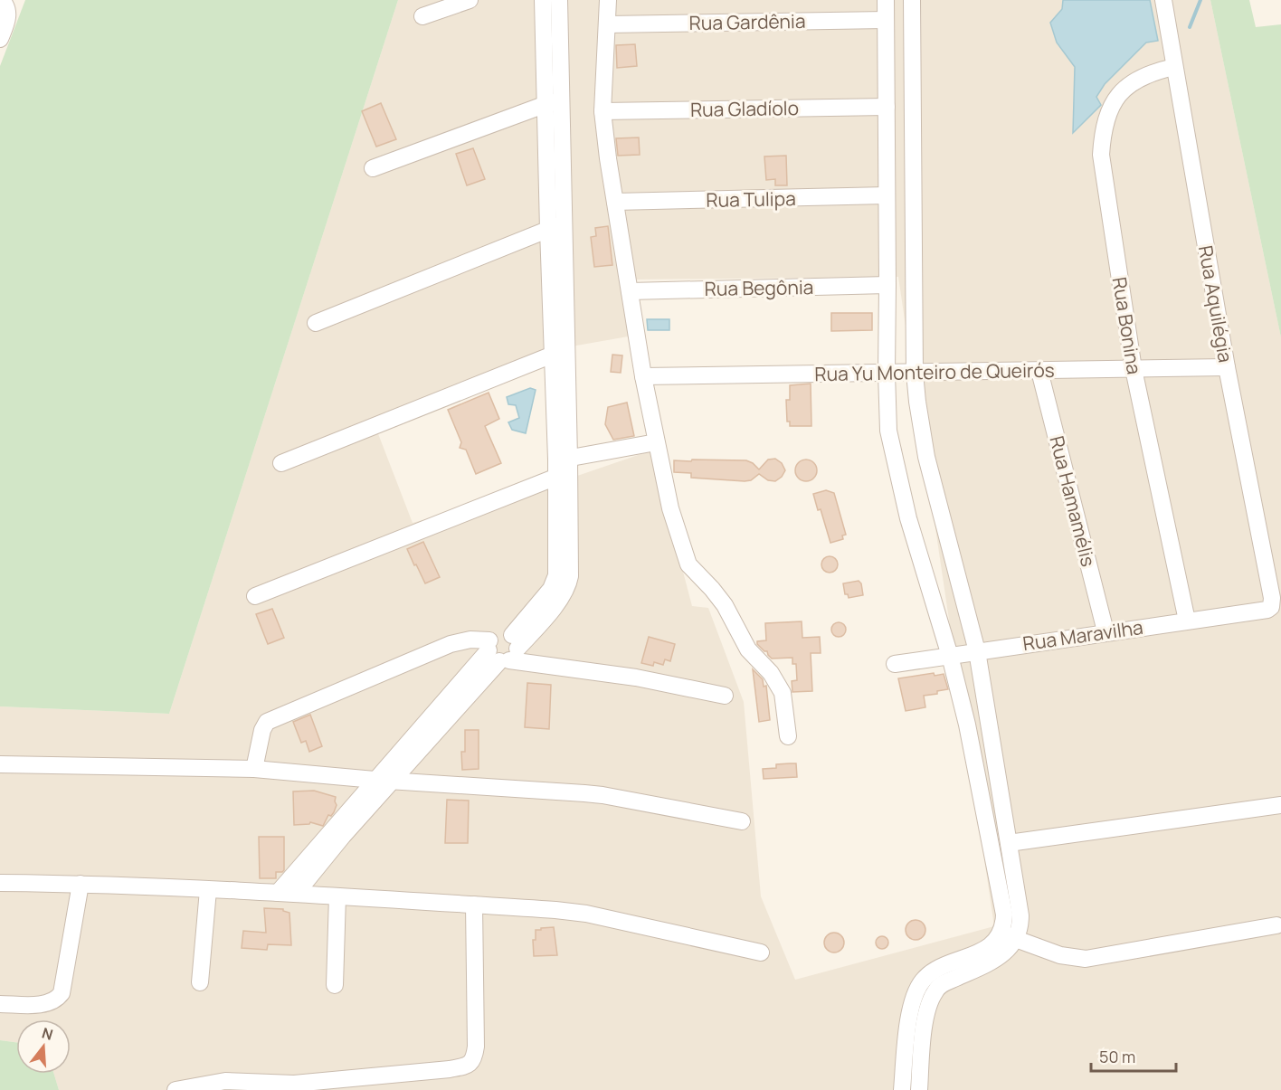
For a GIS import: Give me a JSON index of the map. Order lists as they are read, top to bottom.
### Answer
{
  "streets": {
    "street": [
      "Rua Gardênia",
      "Rua Gladíolo",
      "Rua Tulipa",
      "Rua Begônia",
      "Rua Aquilégia",
      "Rua Bonina",
      "Rua Yu Monteiro de Queirós",
      "Rua Hamamélis",
      "Rua Maravilha"
    ]
  },
  "crossings": [
    ["Rua Aquilégia", "Rua Bonina"],
    ["Rua Aquilégia", "Rua Yu Monteiro de Queirós"],
    ["Rua Aquilégia", "Rua Maravilha"],
    ["Rua Bonina", "Rua Yu Monteiro de Queirós"],
    ["Rua Bonina", "Rua Maravilha"],
    ["Rua Yu Monteiro de Queirós", "Rua Hamamélis"],
    ["Rua Hamamélis", "Rua Maravilha"]
  ],
  "scale_bar": "50 m",
  "north": "top"
}
